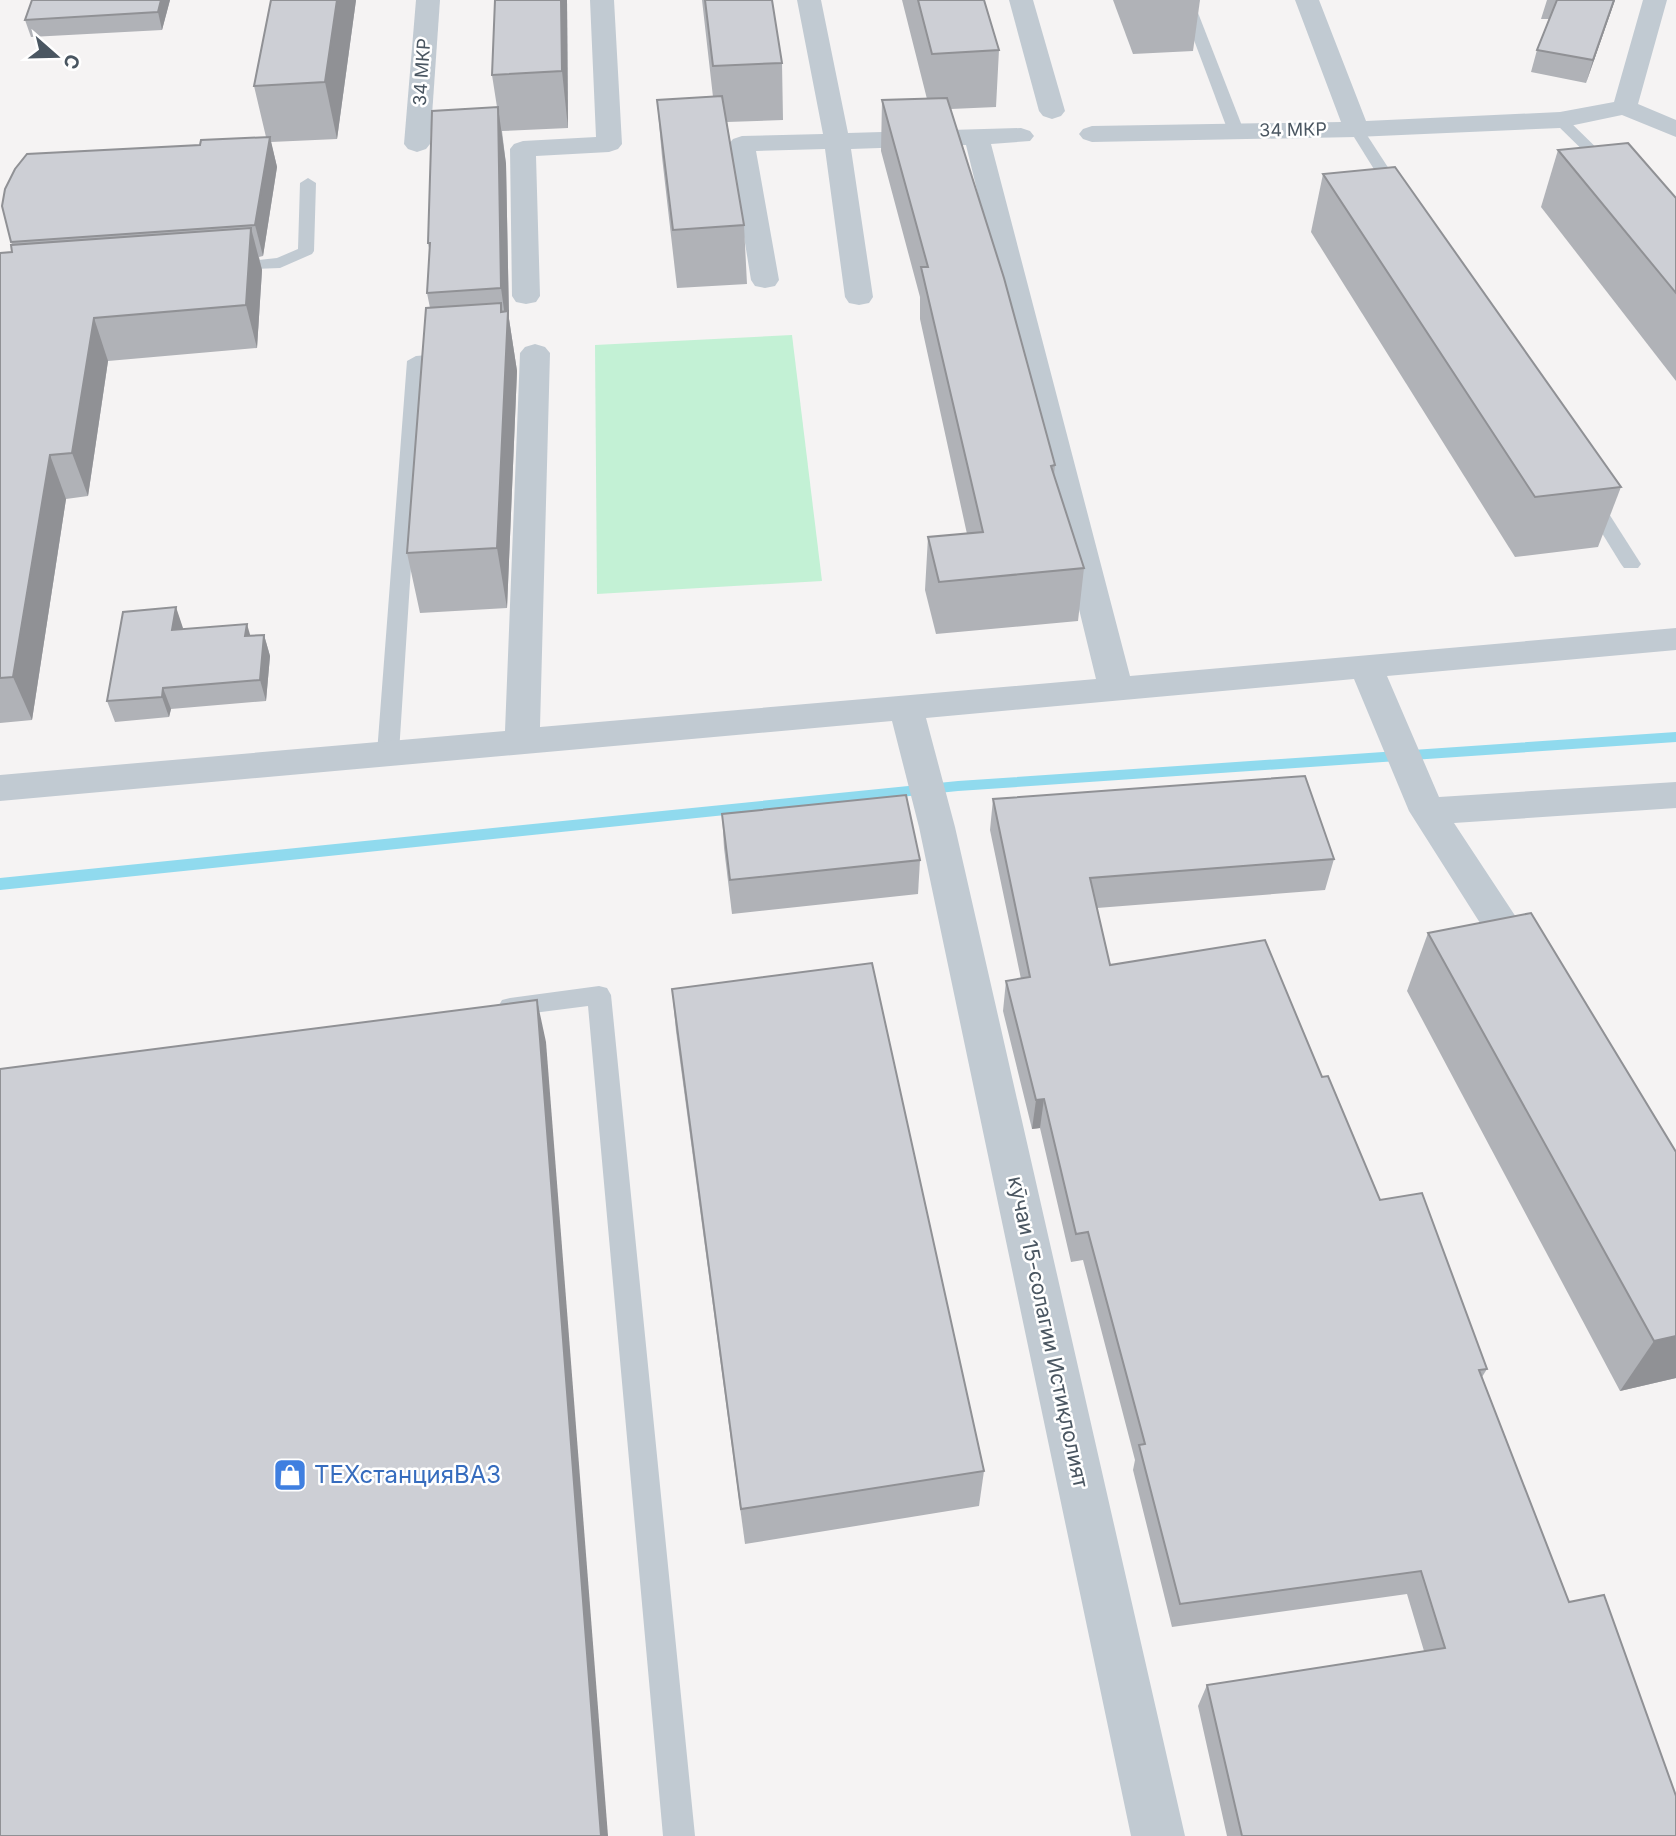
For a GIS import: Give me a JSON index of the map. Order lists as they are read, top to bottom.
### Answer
{
  "streets": {
    "street": ["34 МКР", "кӯчаи 15-солагии Истиқлолият"]
  },
  "places": {
    "shop": ["ТЕХстанцияВАЗ"]
  },
  "north": "right"
}
